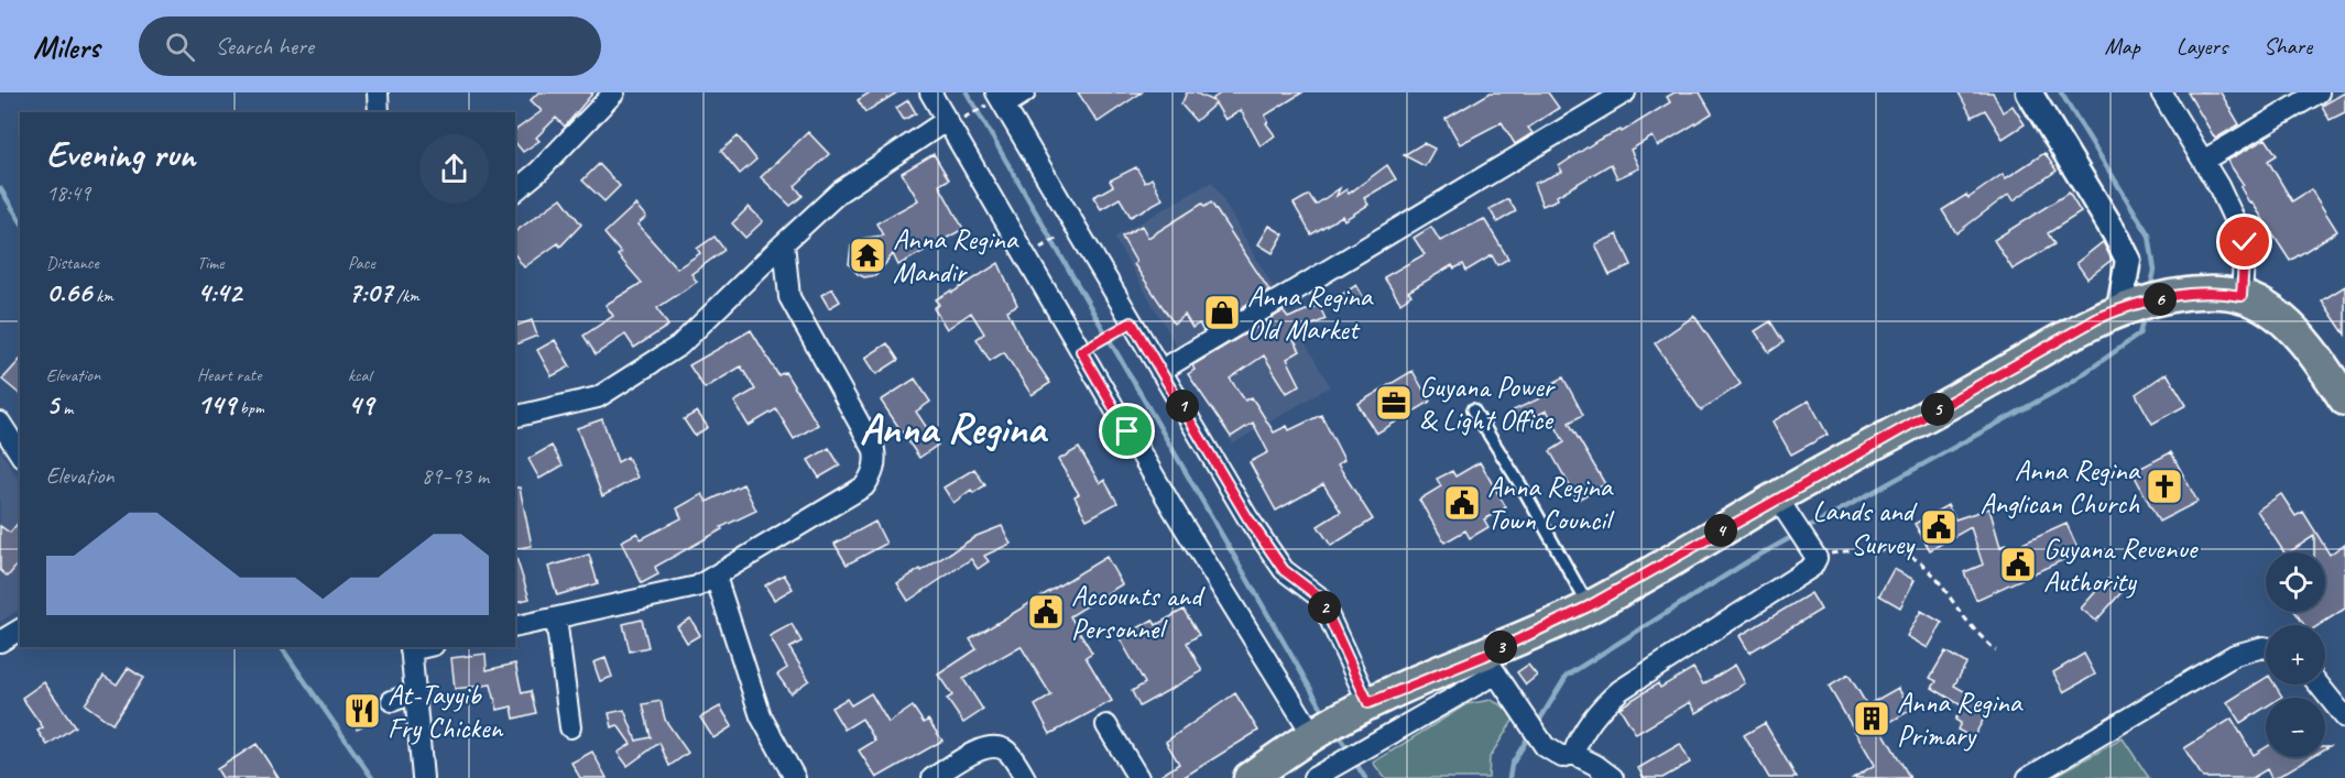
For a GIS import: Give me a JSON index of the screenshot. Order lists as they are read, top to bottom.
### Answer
{
  "districts": ["Anna Regina"],
  "places": {
    "temple": ["Anna Regina Mandir"],
    "shop": ["Anna Regina Old Market"],
    "office": ["Guyana Power & Light Office"],
    "church": ["Anna Regina Anglican Church"],
    "public building": [
      "Anna Regina Town Council",
      "Lands and Survey",
      "Guyana Revenue Authority",
      "Accounts and Personnel"
    ],
    "restaurant": ["At-Tayyib Fry Chicken"],
    "building": ["Anna Regina Primary"]
  },
  "page": {
    "header": "Milers",
    "search": "Search here",
    "nav": ["Map", "Layers", "Share"],
    "heading": ["Evening run", "18:49"],
    "stats": [
      ["Distance", "0.66 km"],
      ["Time", "4:42"],
      ["Pace", "7:07 /km"],
      ["Elevation", "5 m"],
      ["Heart rate", "149 bpm"],
      ["kcal", "49"]
    ],
    "pins": [
      "6",
      "1",
      "5",
      "4",
      "2",
      "3"
    ],
    "chart": ["Elevation", "89–93 m"],
    "map_buttons": ["+", "−"]
  }
}
